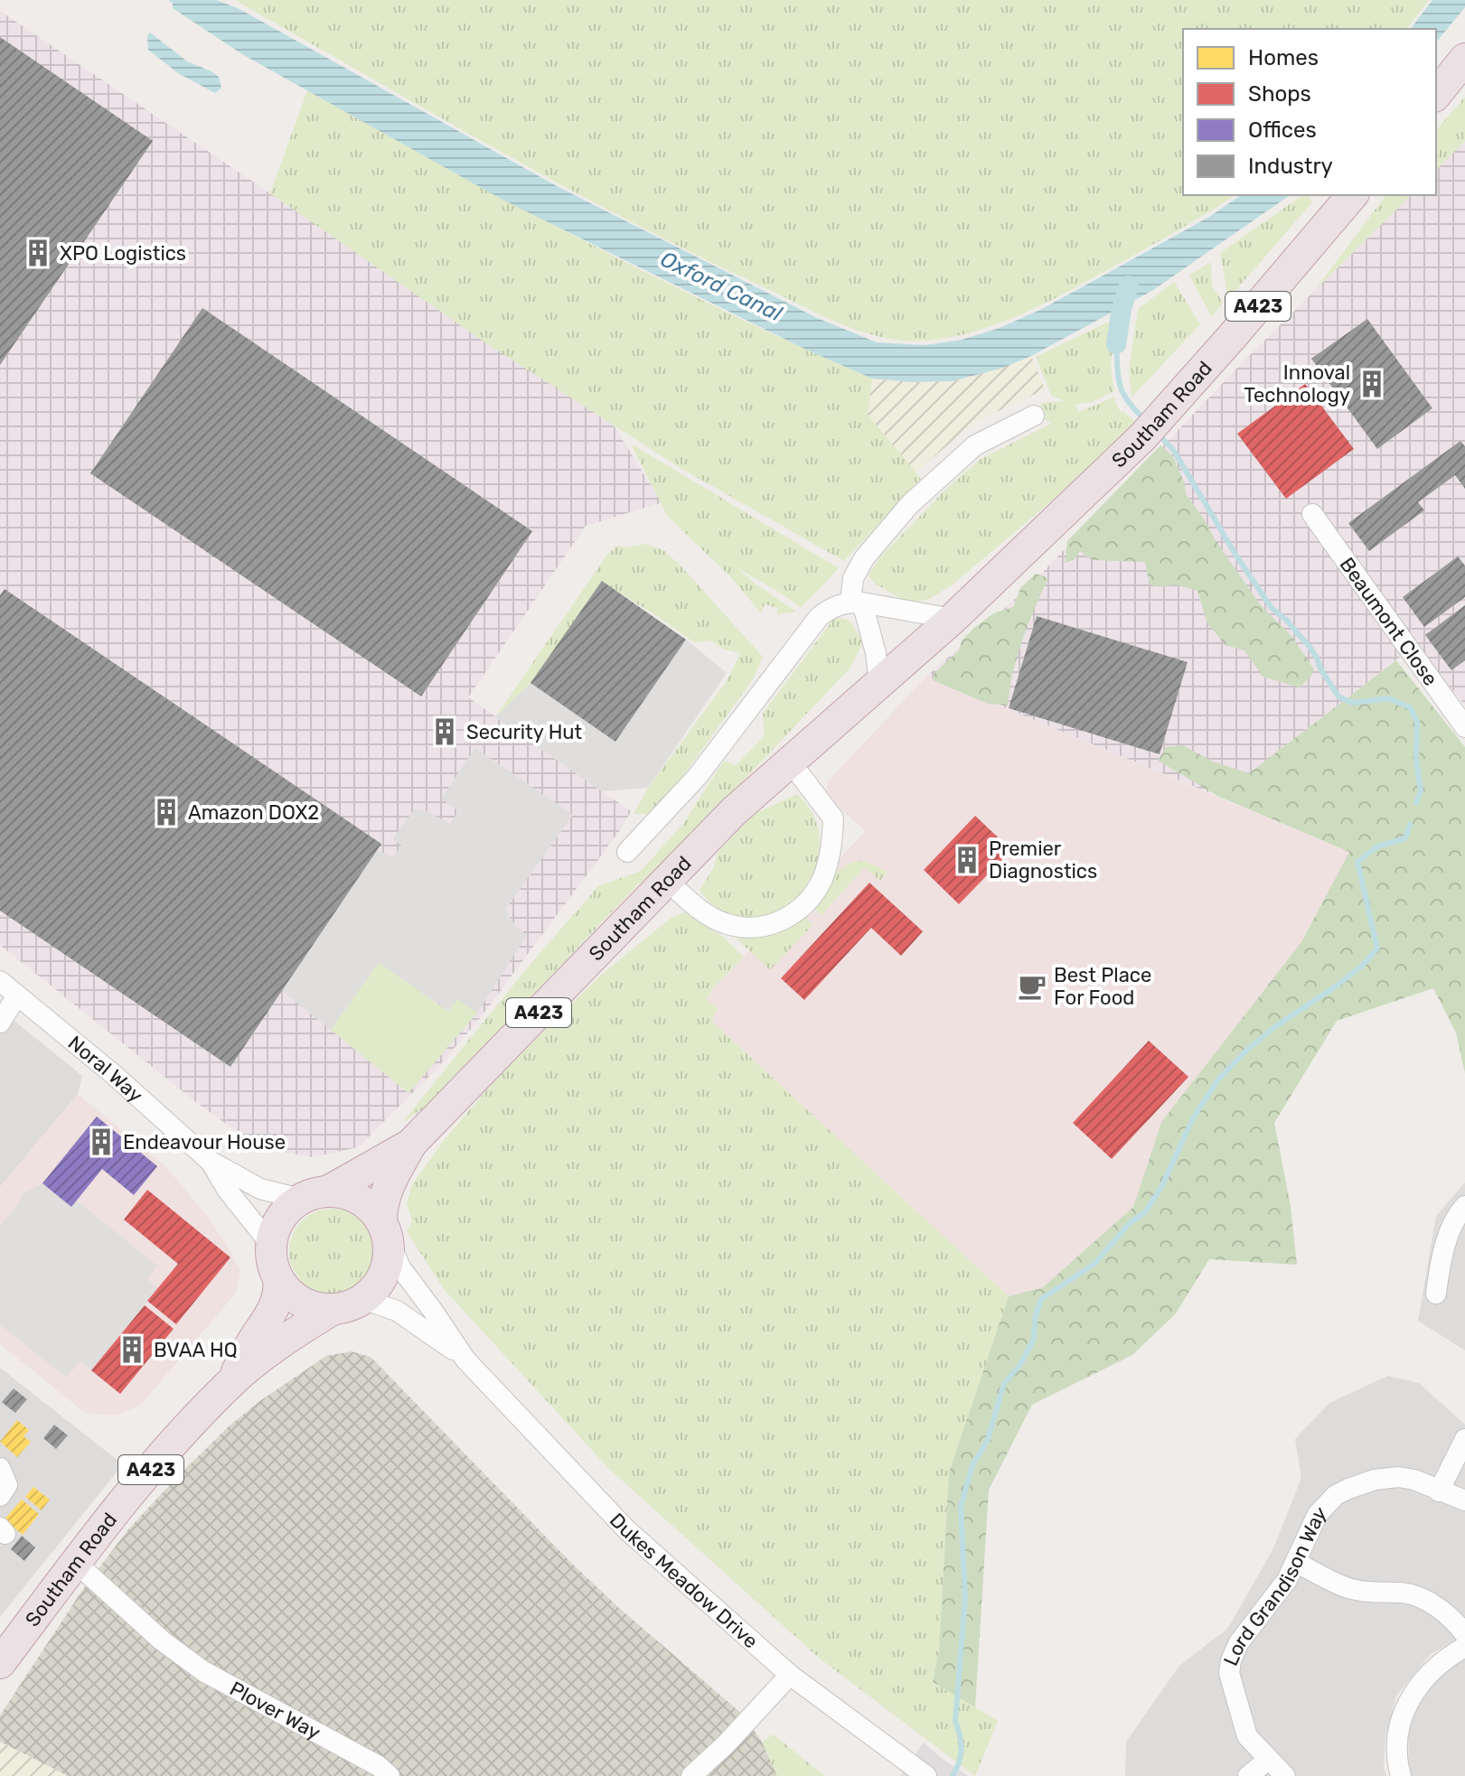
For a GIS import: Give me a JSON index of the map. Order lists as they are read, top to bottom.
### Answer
{
  "streets": {
    "highway": ["A423", "Southam Road"],
    "street": [
      "Beaumont Close",
      "Noral Way",
      "Dukes Meadow Drive",
      "Lord Grandison Way",
      "Plover Way"
    ]
  },
  "crossings": [
    ["Southam Road", "Noral Way"],
    ["Southam Road", "Dukes Meadow Drive"],
    ["Southam Road", "Plover Way"],
    ["Noral Way", "Dukes Meadow Drive"]
  ],
  "water": ["Oxford Canal"],
  "places": {
    "building": [
      "XPO Logistics",
      "Innoval Technology",
      "Security Hut",
      "Amazon DOX2",
      "Premier Diagnostics",
      "Endeavour House",
      "BVAA HQ"
    ],
    "cafe": ["Best Place For Food"]
  },
  "legend": [
    "Homes",
    "Shops",
    "Offices",
    "Industry"
  ]
}
